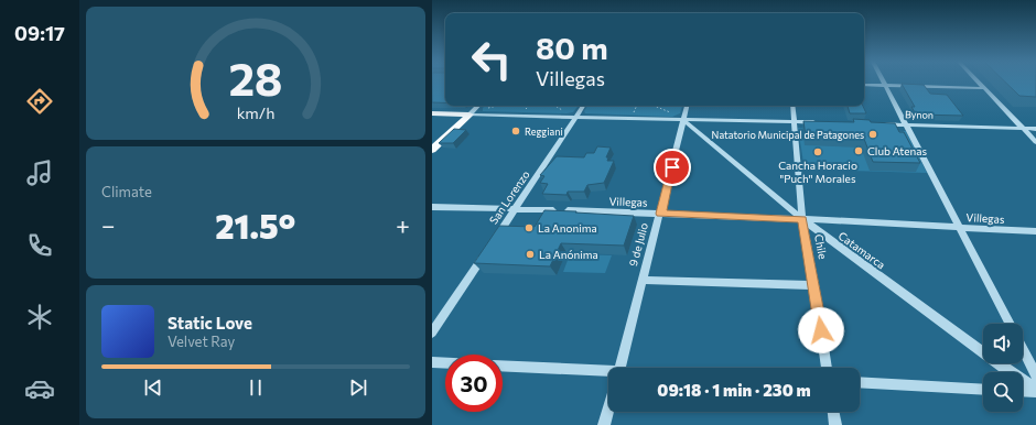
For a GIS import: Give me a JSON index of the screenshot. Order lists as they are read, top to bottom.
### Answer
{
  "streets": {
    "street": [
      "Bynon",
      "San Lorenzo",
      "Villegas",
      "9 de Julio",
      "Chile",
      "Catamarca"
    ]
  },
  "crossings": [
    ["San Lorenzo", "Villegas"],
    ["Villegas", "9 de Julio"],
    ["Villegas", "Chile"],
    ["Villegas", "Catamarca"],
    ["9 de Julio", "Catamarca"],
    ["Chile", "Catamarca"]
  ],
  "places": [
    "Reggiani",
    "Natatorio Municipal de Patagones",
    "Club Atenas",
    "Cancha Horacio \"Puch\" Morales",
    "La Anonima",
    "La Anónima"
  ],
  "page": {
    "tabs": "09:17",
    "turn": ["80 m", "Villegas"],
    "tile": "Climate",
    "heat": ["−", "21.5°", "+"],
    "song": ["Static Love", "Velvet Ray"],
    "limit": "30",
    "trip": "09:18 · 1 min · 230 m",
    "gauge": ["28", "km/h"]
  }
}
